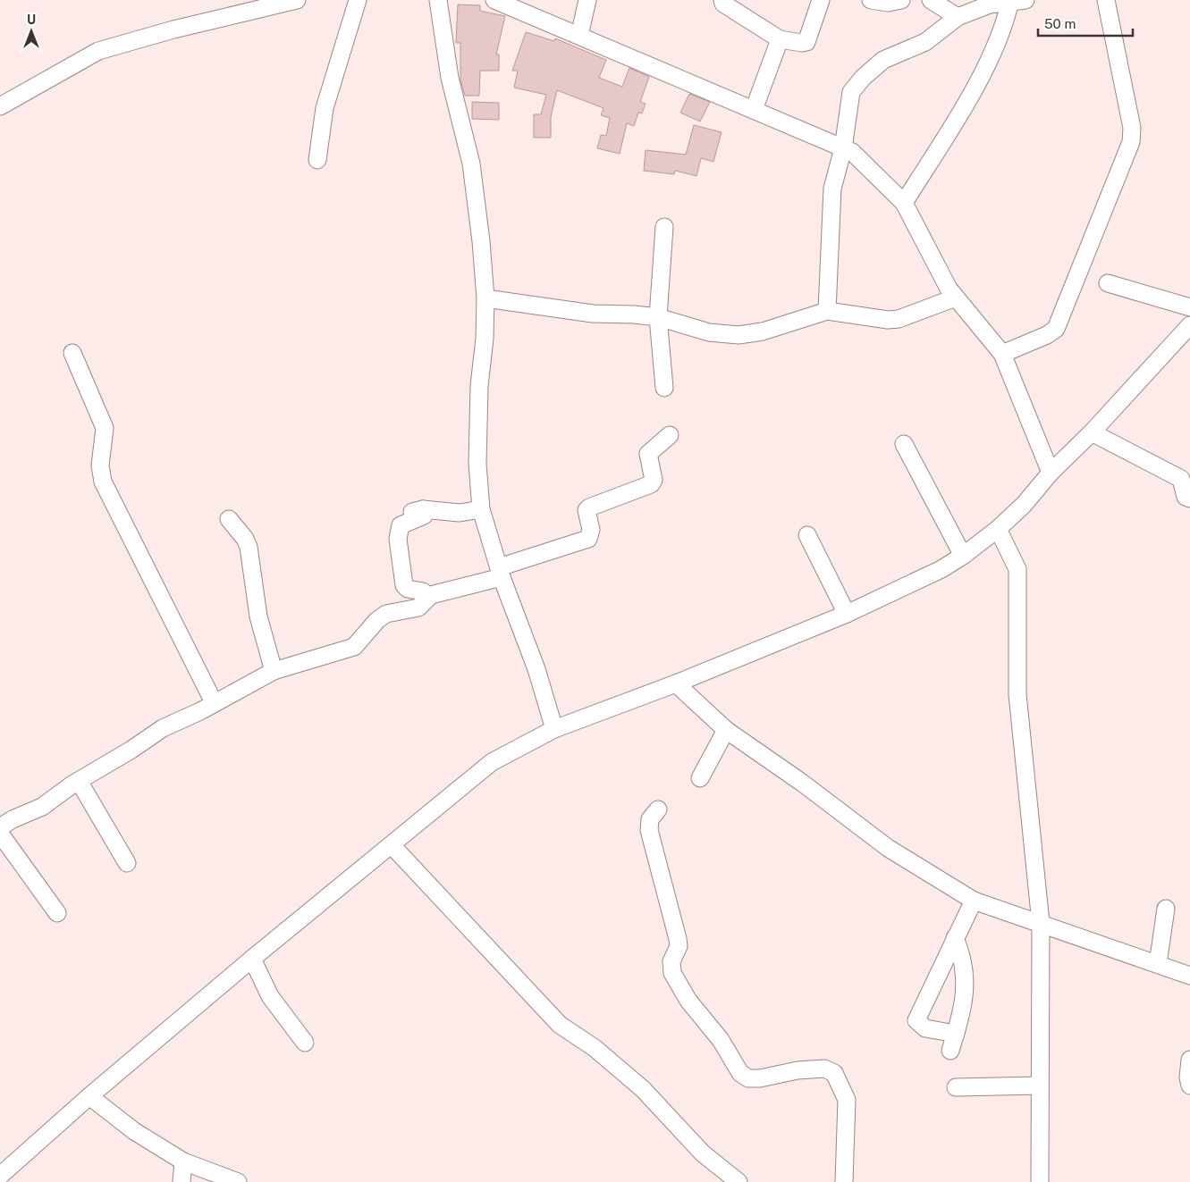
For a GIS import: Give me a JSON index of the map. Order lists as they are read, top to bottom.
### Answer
{
  "scale_bar": "50 m",
  "north": "top"
}
